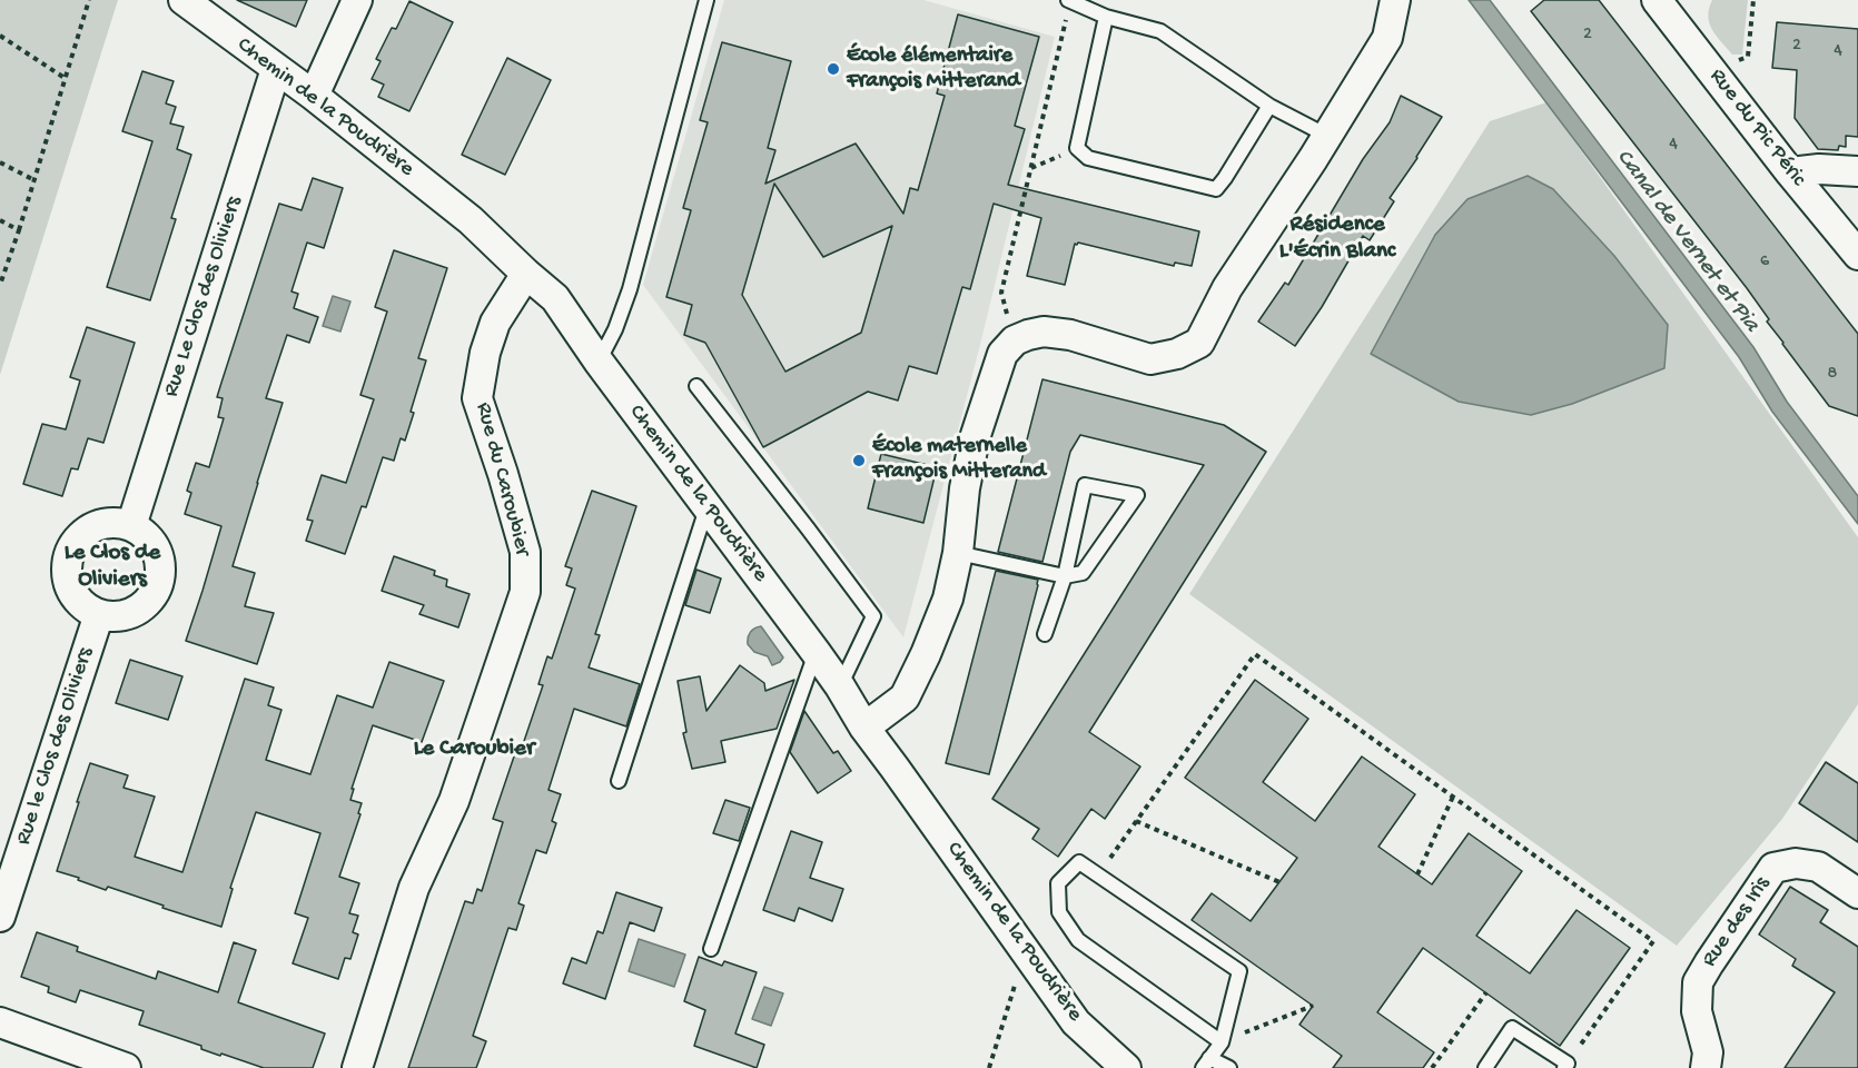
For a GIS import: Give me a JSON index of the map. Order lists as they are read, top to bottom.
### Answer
{
  "streets": {
    "street": [
      "Chemin de la Poudrière",
      "Rue du Pic Péric",
      "Rue Le Clos des Oliviers",
      "Rue du Caroubier",
      "Rue le Clos des Oliviers",
      "Rue des Iris"
    ]
  },
  "crossings": [
    ["Chemin de la Poudrière", "Rue Le Clos des Oliviers"],
    ["Chemin de la Poudrière", "Rue du Caroubier"],
    ["Rue Le Clos des Oliviers", "Rue le Clos des Oliviers"]
  ],
  "districts": ["Résidence L'Écrin Blanc", "Le Clos de Oliviers", "Le Caroubier"],
  "water": ["Canal de Vernet et Pia"],
  "places": ["École élémentaire François Mitterand", "École maternelle François Mitterand"],
  "house_numbers": [
    "2",
    "2",
    "4",
    "4",
    "6",
    "8"
  ]
}
